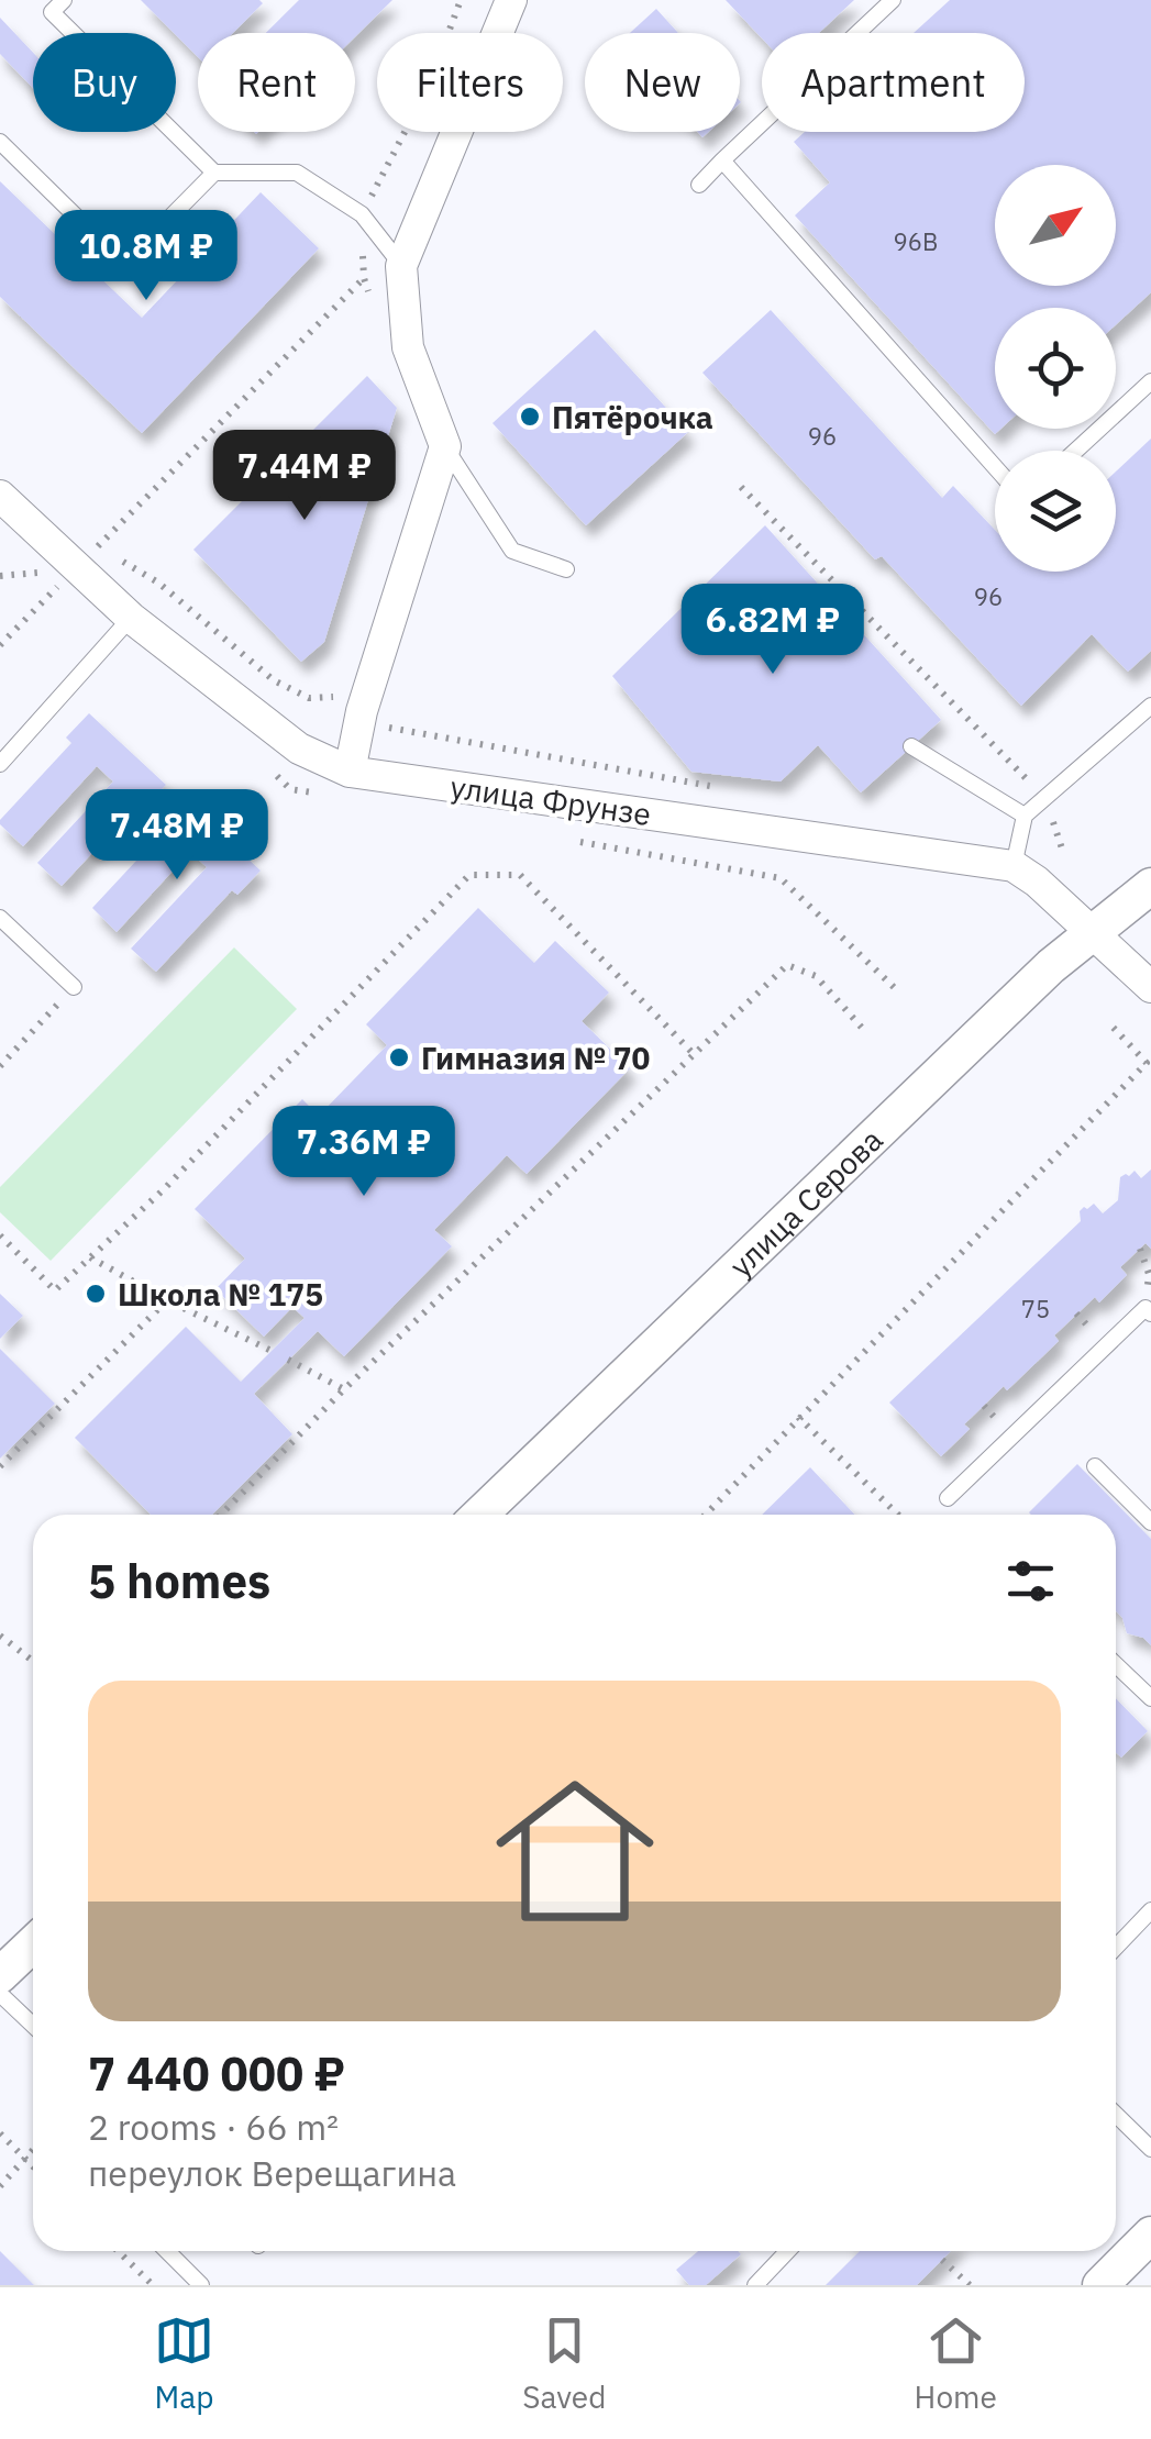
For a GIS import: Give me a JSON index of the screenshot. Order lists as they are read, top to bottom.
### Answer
{
  "streets": {
    "street": ["улица Фрунзе", "улица Серова"]
  },
  "places": ["Пятёрочка", "Гимназия № 70", "Школа № 175"],
  "house_numbers": [
    "96В",
    "96",
    "96",
    "75"
  ],
  "north": "top right",
  "page": {
    "chip": [
      "Buy",
      "Rent",
      "Filters",
      "New",
      "Apartment"
    ],
    "price": [
      "10.8M ₽",
      "7.44M ₽",
      "6.82M ₽",
      "7.48M ₽",
      "7.36M ₽"
    ],
    "heading": "5 homes",
    "list": [
      {
        "name": "7 440 000 ₽",
        "note": "2 rooms · 66 m² · переулок Верещагина"
      }
    ],
    "tabs": ["Map", "Saved", "Home"]
  }
}
